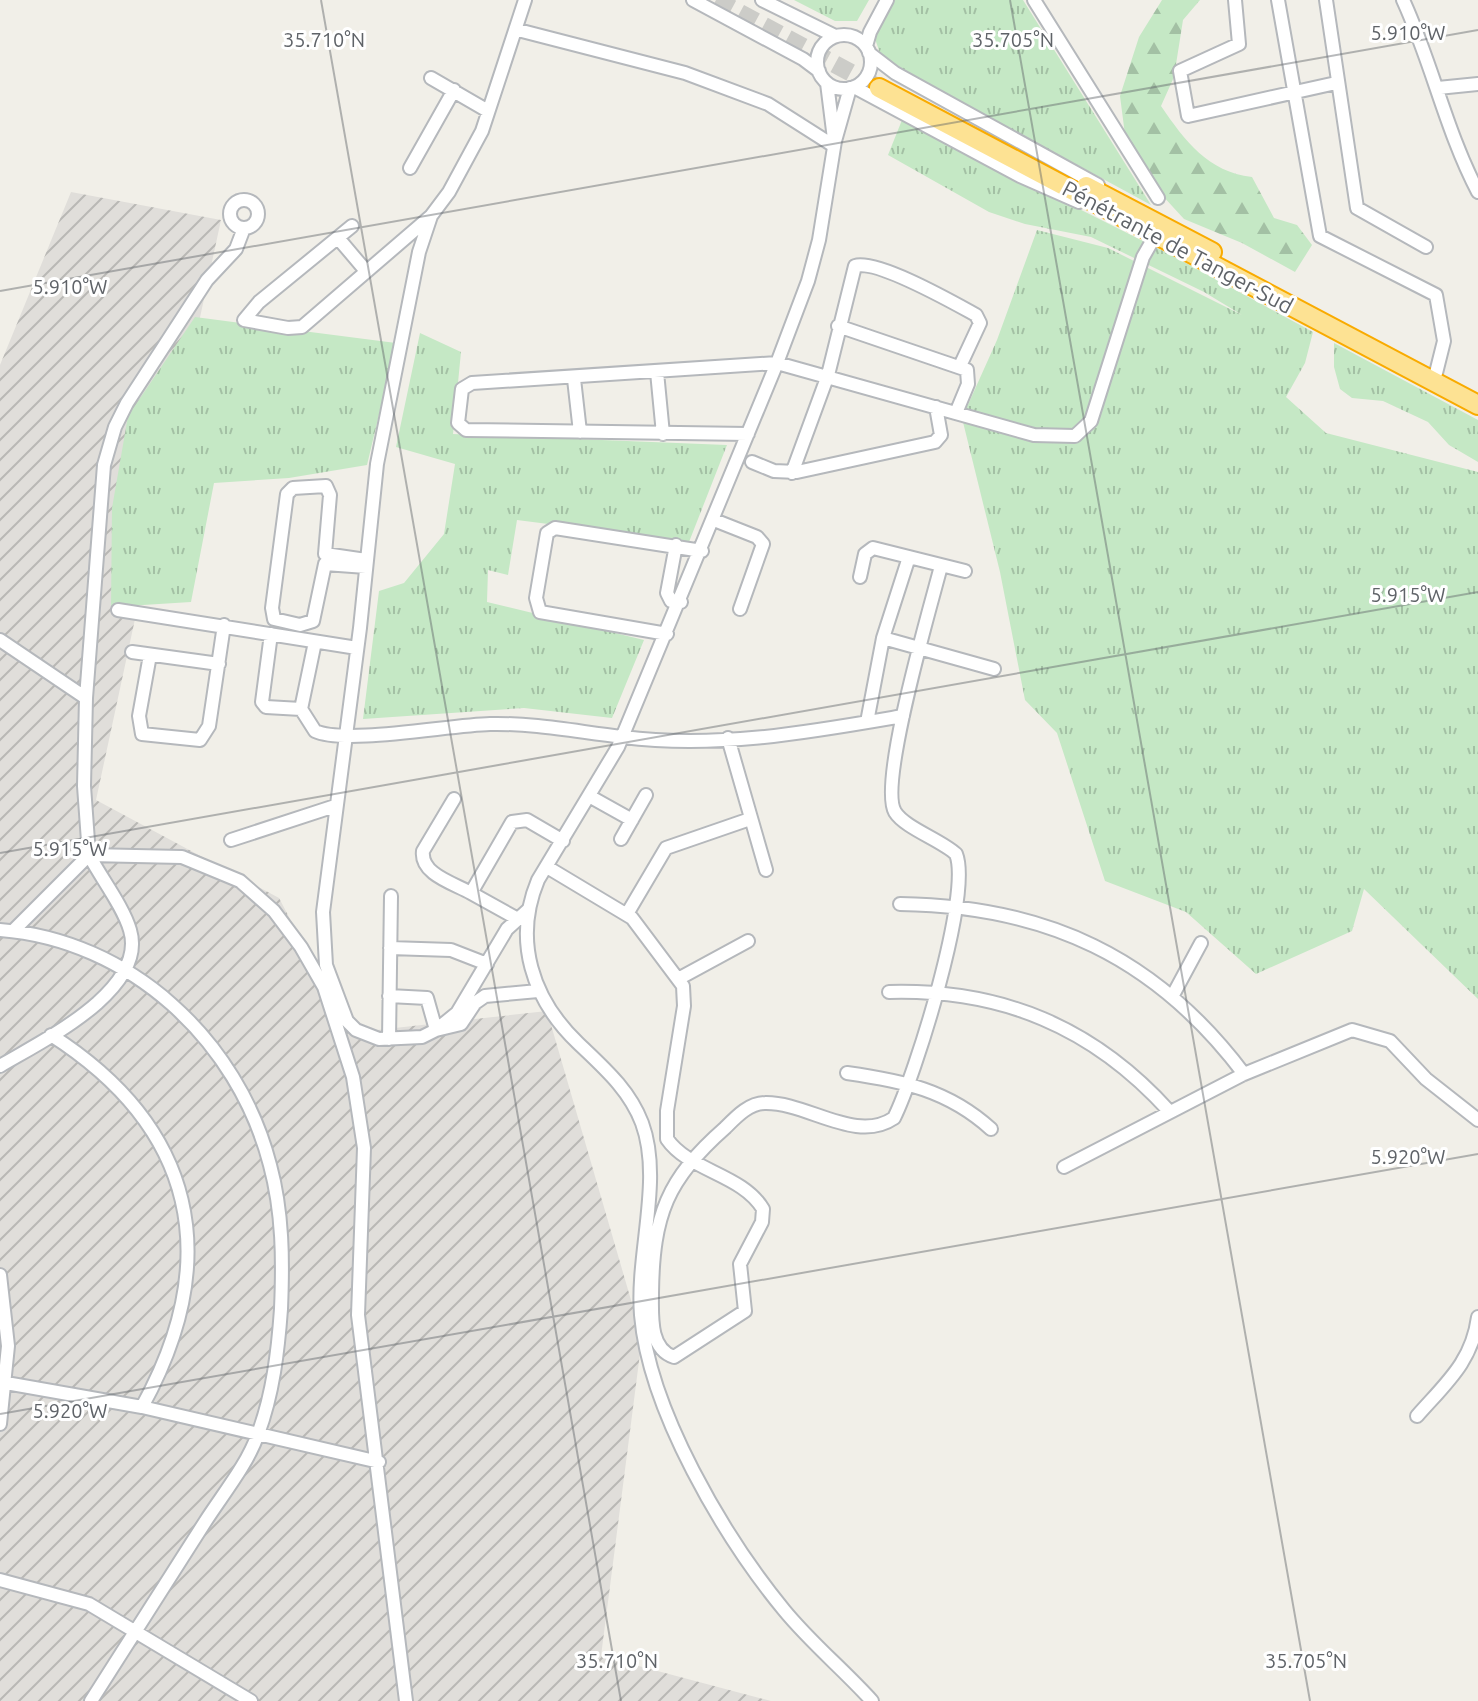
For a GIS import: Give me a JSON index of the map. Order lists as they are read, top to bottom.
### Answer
{
  "streets": {
    "highway": ["Pénétrante de Tanger-Sud"]
  },
  "coordinates": [
    "5.910°W",
    "35.710°N",
    "35.705°N",
    "5.915°W",
    "5.920°W"
  ]
}
